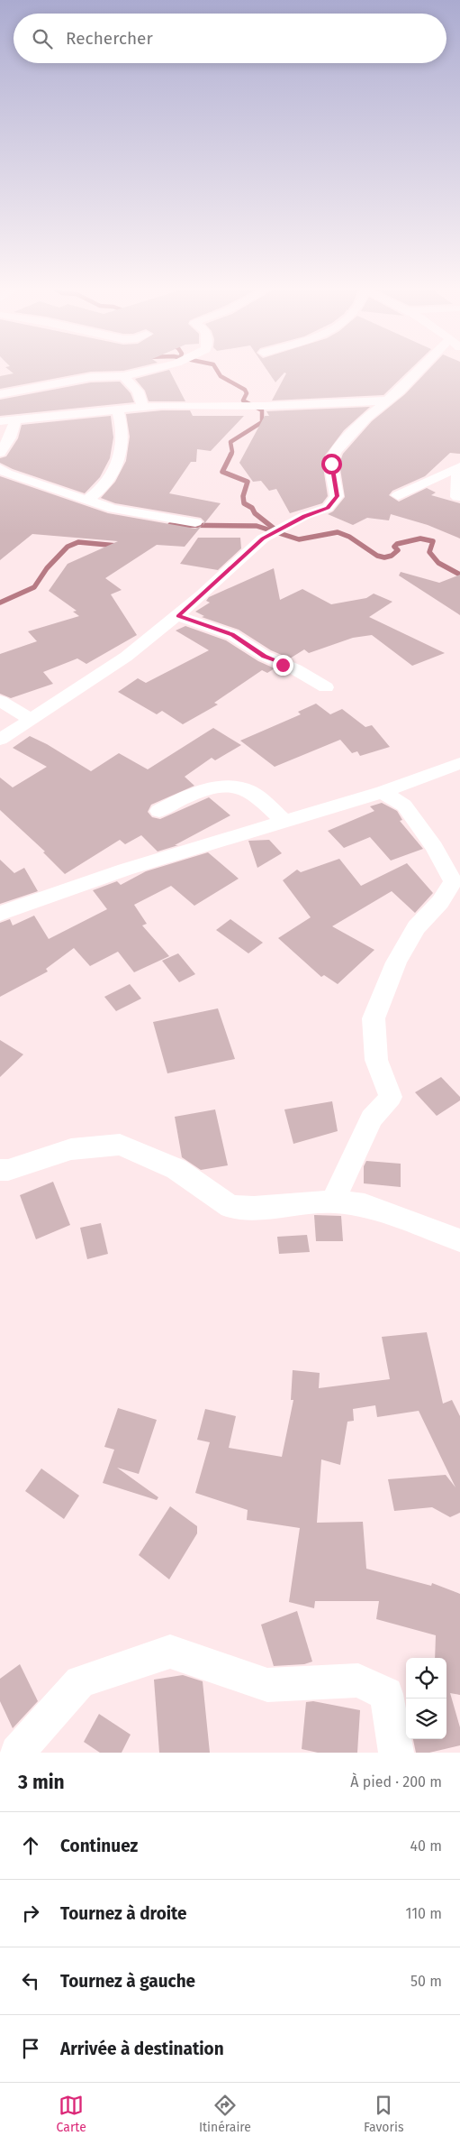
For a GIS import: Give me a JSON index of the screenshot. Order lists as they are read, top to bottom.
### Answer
{
  "page": {
    "search": "Rechercher",
    "heading": ["3 min", "À pied · 200 m"],
    "list": [
      ["Continuez", "40 m"],
      ["Tournez à droite", "110 m"],
      ["Tournez à gauche", "50 m"],
      "Arrivée à destination"
    ],
    "nav": ["Carte", "Itinéraire", "Favoris"]
  }
}
